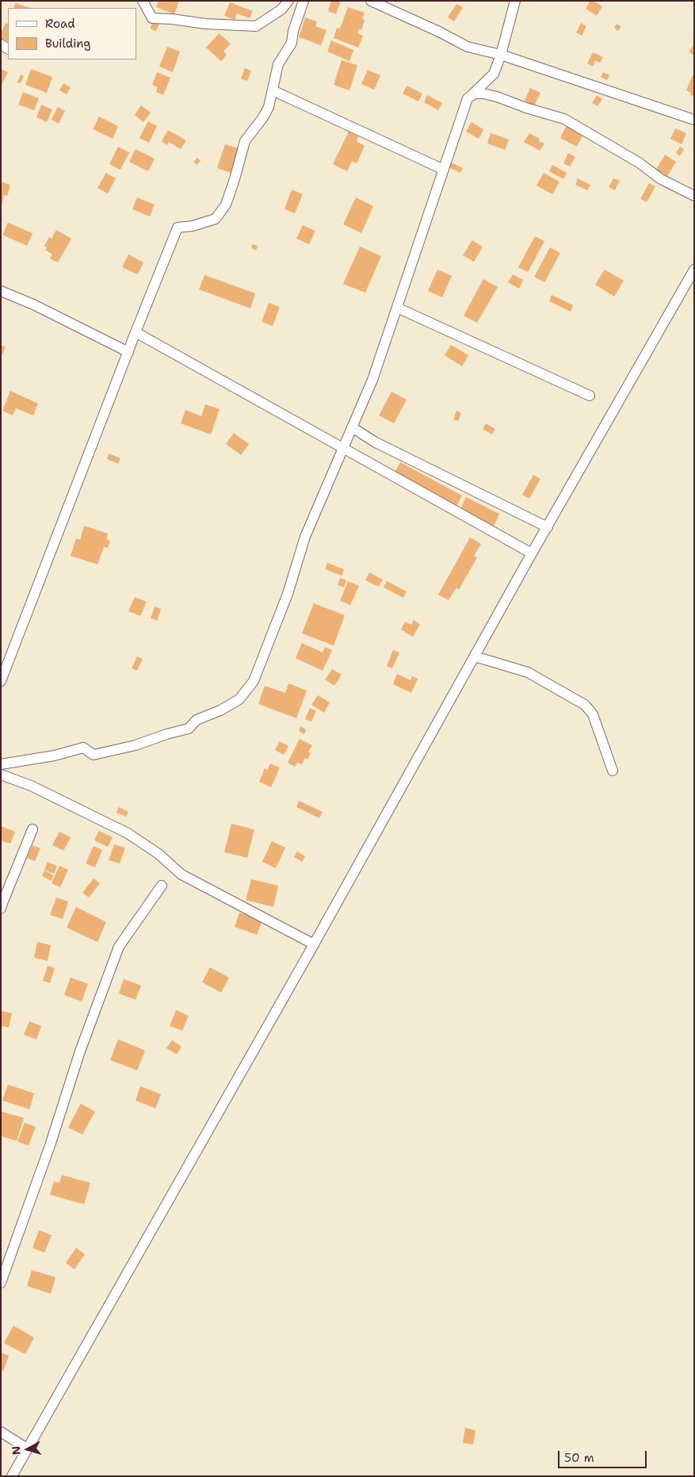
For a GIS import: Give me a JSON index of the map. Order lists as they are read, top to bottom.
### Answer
{
  "legend": ["Road", "Building"],
  "scale_bar": "50 m",
  "north": "left"
}
